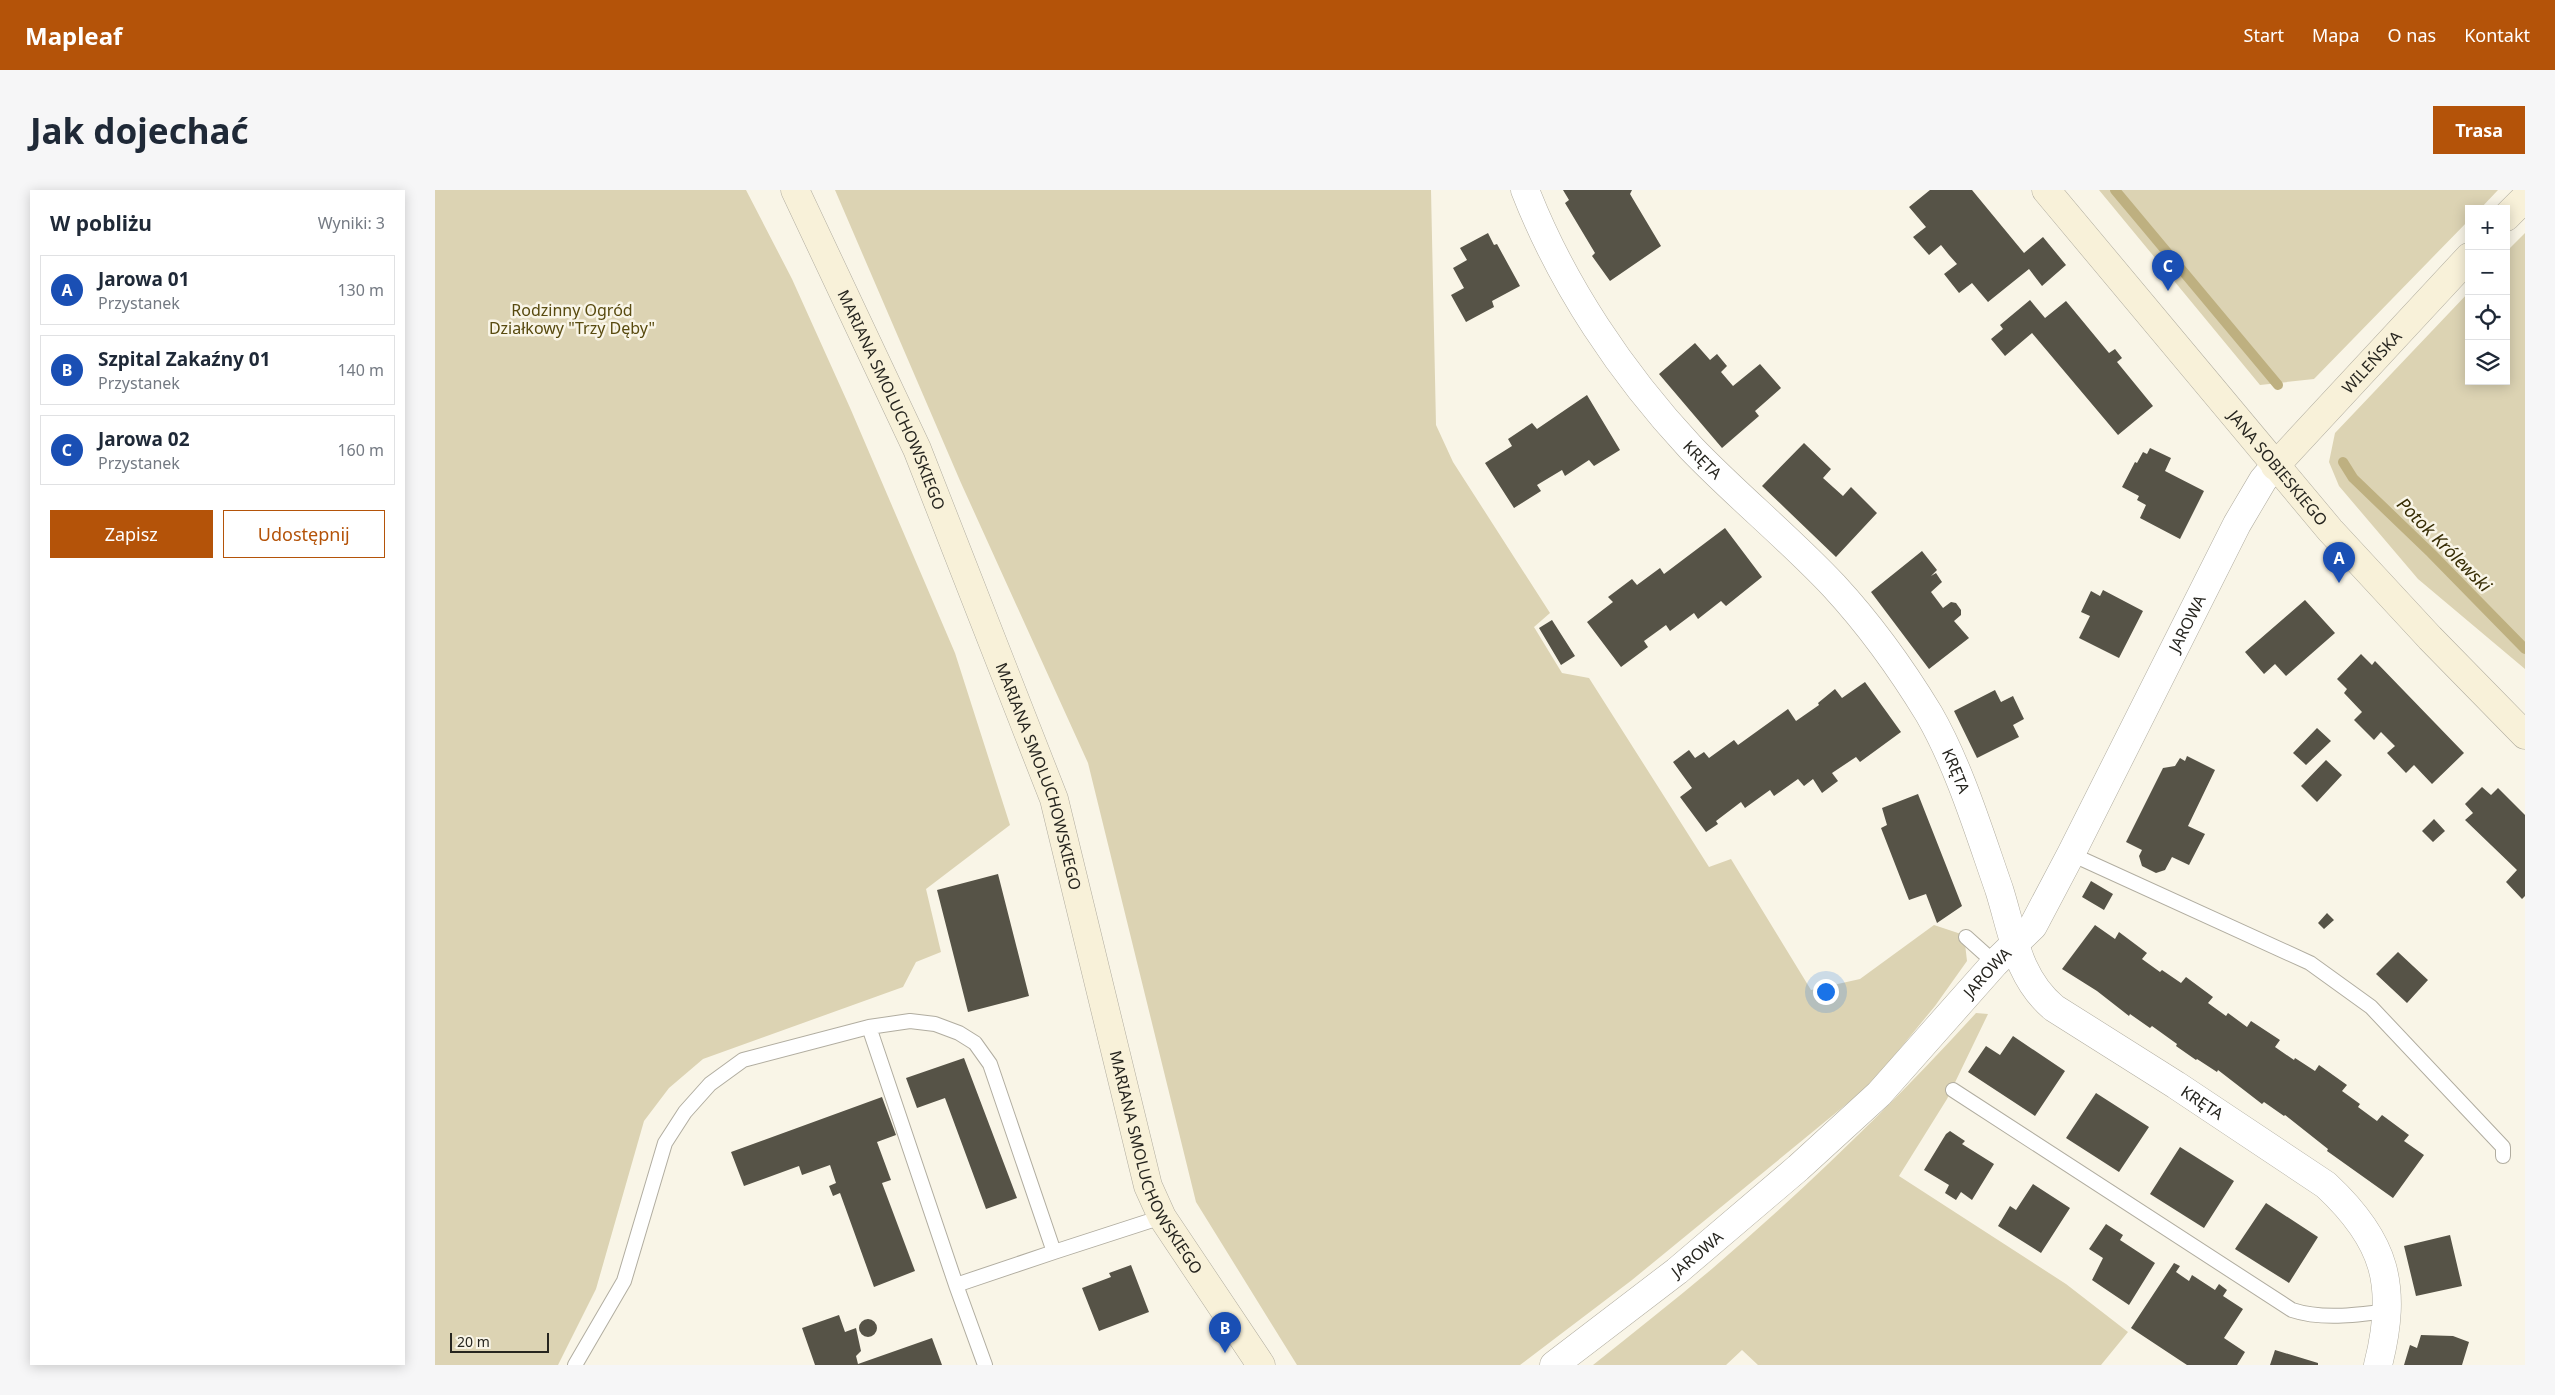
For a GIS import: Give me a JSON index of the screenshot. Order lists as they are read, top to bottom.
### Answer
{
  "streets": {
    "street": [
      "WILEŃSKA",
      "MARIANA SMOLUCHOWSKIEGO",
      "KRĘTA",
      "JANA SOBIESKIEGO",
      "JAROWA"
    ]
  },
  "crossings": [
    ["WILEŃSKA", "JANA SOBIESKIEGO"],
    ["WILEŃSKA", "JAROWA"],
    ["KRĘTA", "JAROWA"],
    ["JANA SOBIESKIEGO", "JAROWA"]
  ],
  "water": ["Potok Królewski"],
  "parks": ["Rodzinny Ogród Działkowy \"Trzy Dęby\""],
  "scale_bar": "20 m",
  "page": {
    "header": "Mapleaf",
    "nav": [
      "Start",
      "Mapa",
      "O nas",
      "Kontakt"
    ],
    "buttons": [
      "Trasa",
      ["Zapisz", "Udostępnij"]
    ],
    "title": "Jak dojechać",
    "heading": ["W pobliżu", "Wyniki: 3"],
    "map_buttons": ["+", "−"],
    "pins": ["C", "A", "B"],
    "list": [
      {
        "mark": "A",
        "name": "Jarowa 01",
        "note": "Przystanek",
        "value": "130 m"
      },
      {
        "mark": "B",
        "name": "Szpital Zakaźny 01",
        "note": "Przystanek",
        "value": "140 m"
      },
      {
        "mark": "C",
        "name": "Jarowa 02",
        "note": "Przystanek",
        "value": "160 m"
      }
    ],
    "scale": "20 m"
  }
}
